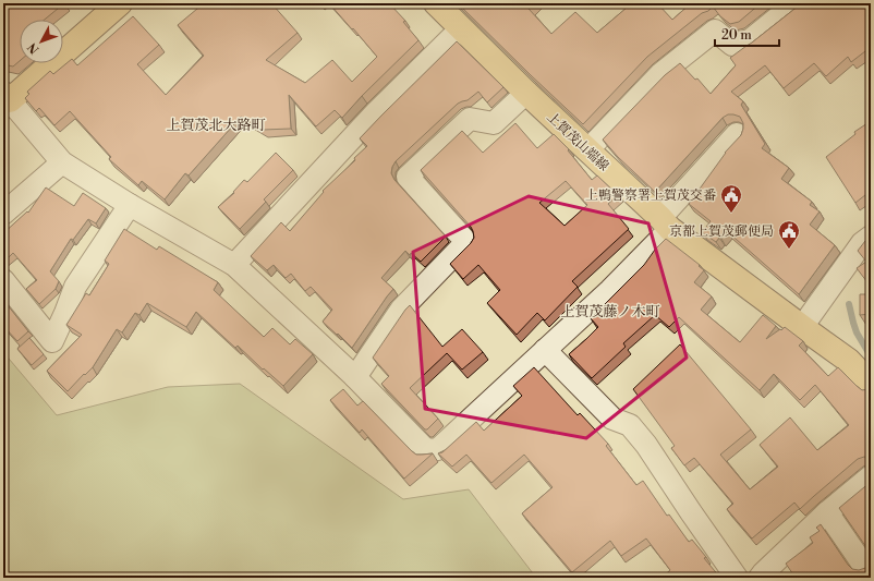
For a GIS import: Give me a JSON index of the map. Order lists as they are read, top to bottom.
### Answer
{
  "streets": {
    "main road": ["上賀茂山端線"]
  },
  "districts": ["上賀茂北大路町", "上賀茂藤ノ木町"],
  "places": {
    "public building": ["上鴨警察署上賀茂交番", "京都上賀茂郵便局"]
  },
  "scale_bar": "20 m",
  "north": "bottom left"
}
